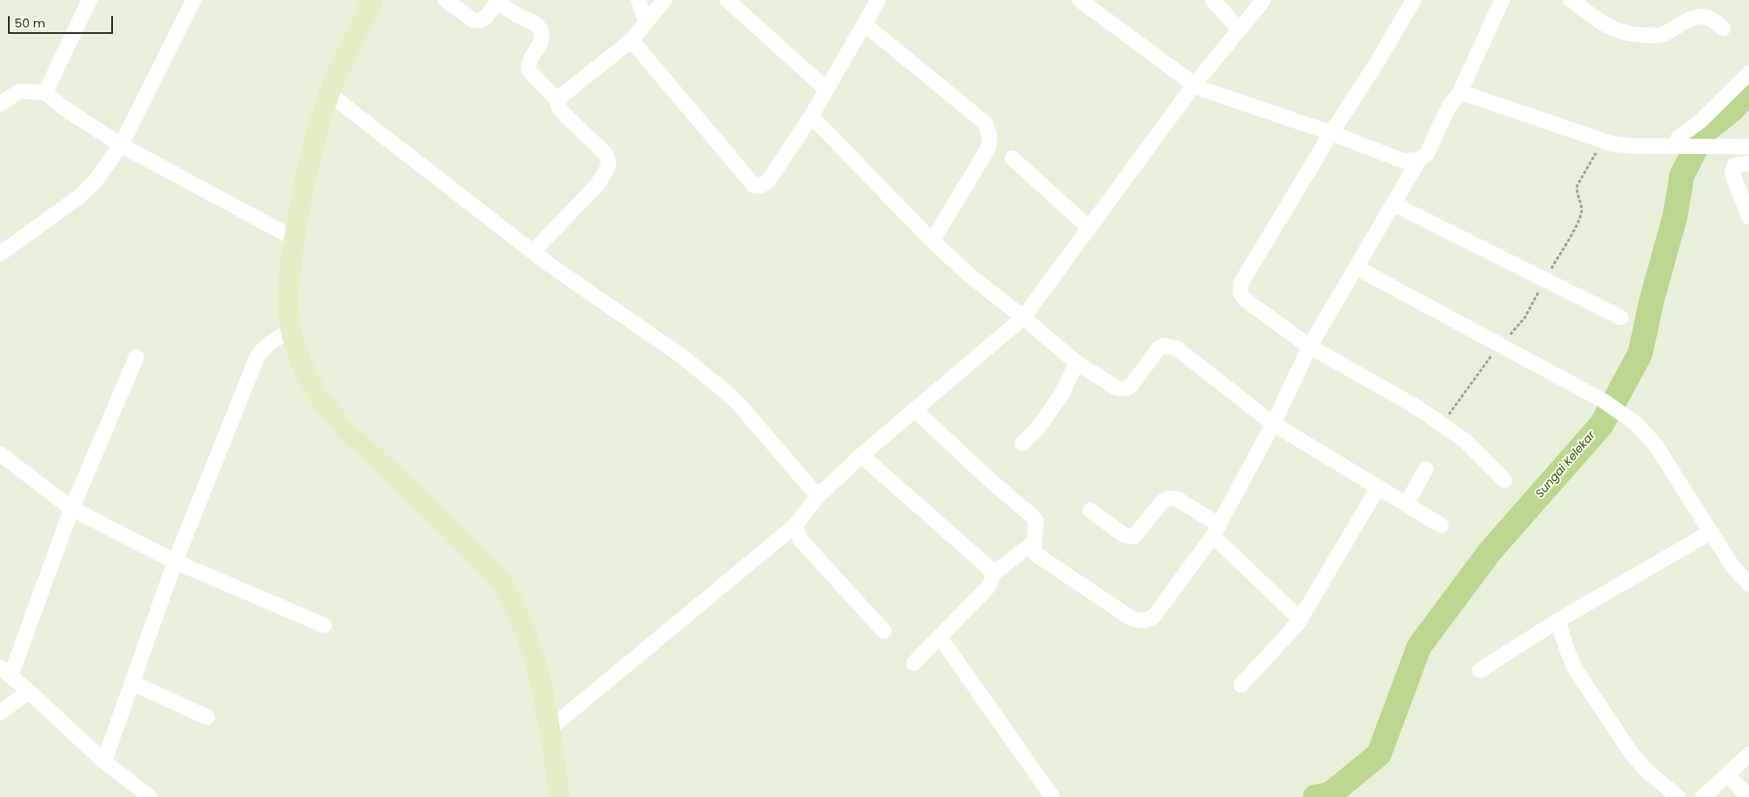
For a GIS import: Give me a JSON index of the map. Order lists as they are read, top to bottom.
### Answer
{
  "water": ["Sungai Kelekar"],
  "scale_bar": "50 m"
}
